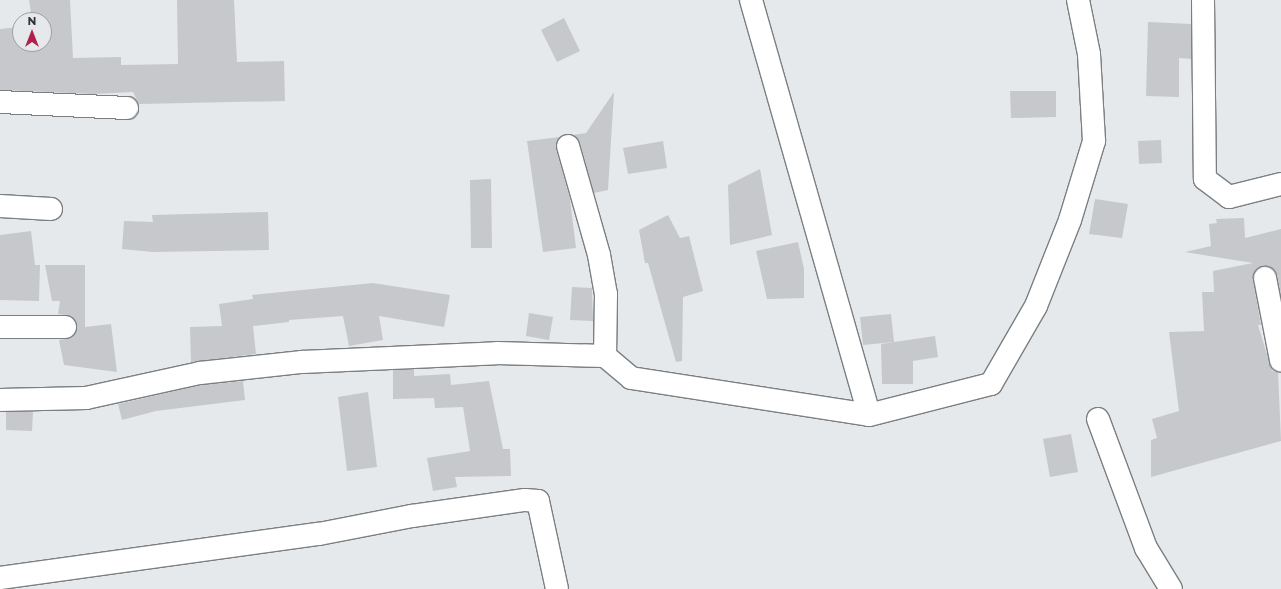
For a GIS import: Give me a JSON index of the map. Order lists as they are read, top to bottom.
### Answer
{
  "north": "top"
}
